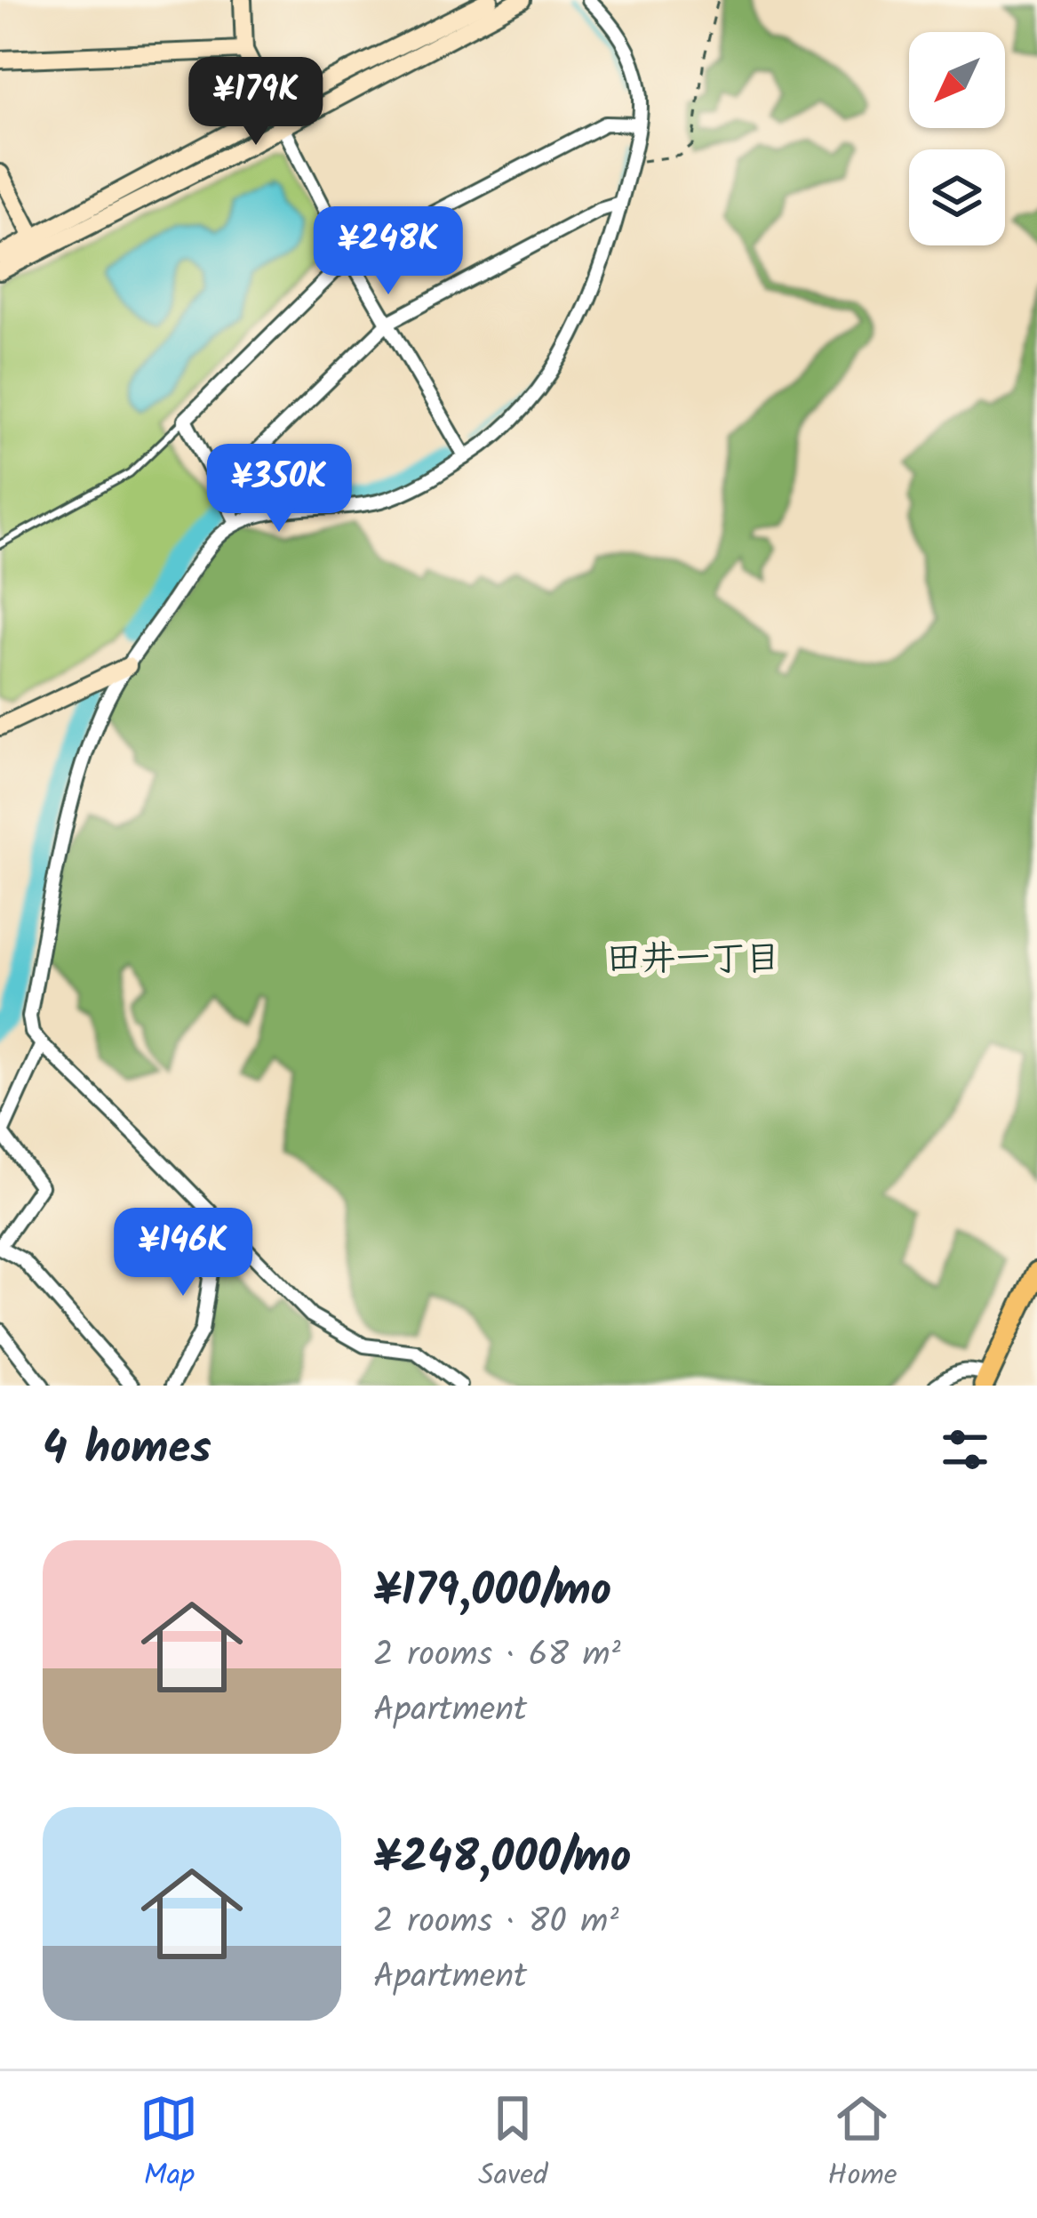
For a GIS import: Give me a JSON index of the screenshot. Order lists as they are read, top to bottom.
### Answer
{
  "districts": ["田井一丁目"],
  "north": "bottom left",
  "page": {
    "price": [
      "¥179K",
      "¥248K",
      "¥350K",
      "¥146K"
    ],
    "heading": "4 homes",
    "list": [
      {
        "name": "¥179,000/mo",
        "note": "2 rooms · 68 m² · Apartment"
      },
      {
        "name": "¥248,000/mo",
        "note": "2 rooms · 80 m² · Apartment"
      }
    ],
    "tabs": ["Map", "Saved", "Home"]
  }
}
